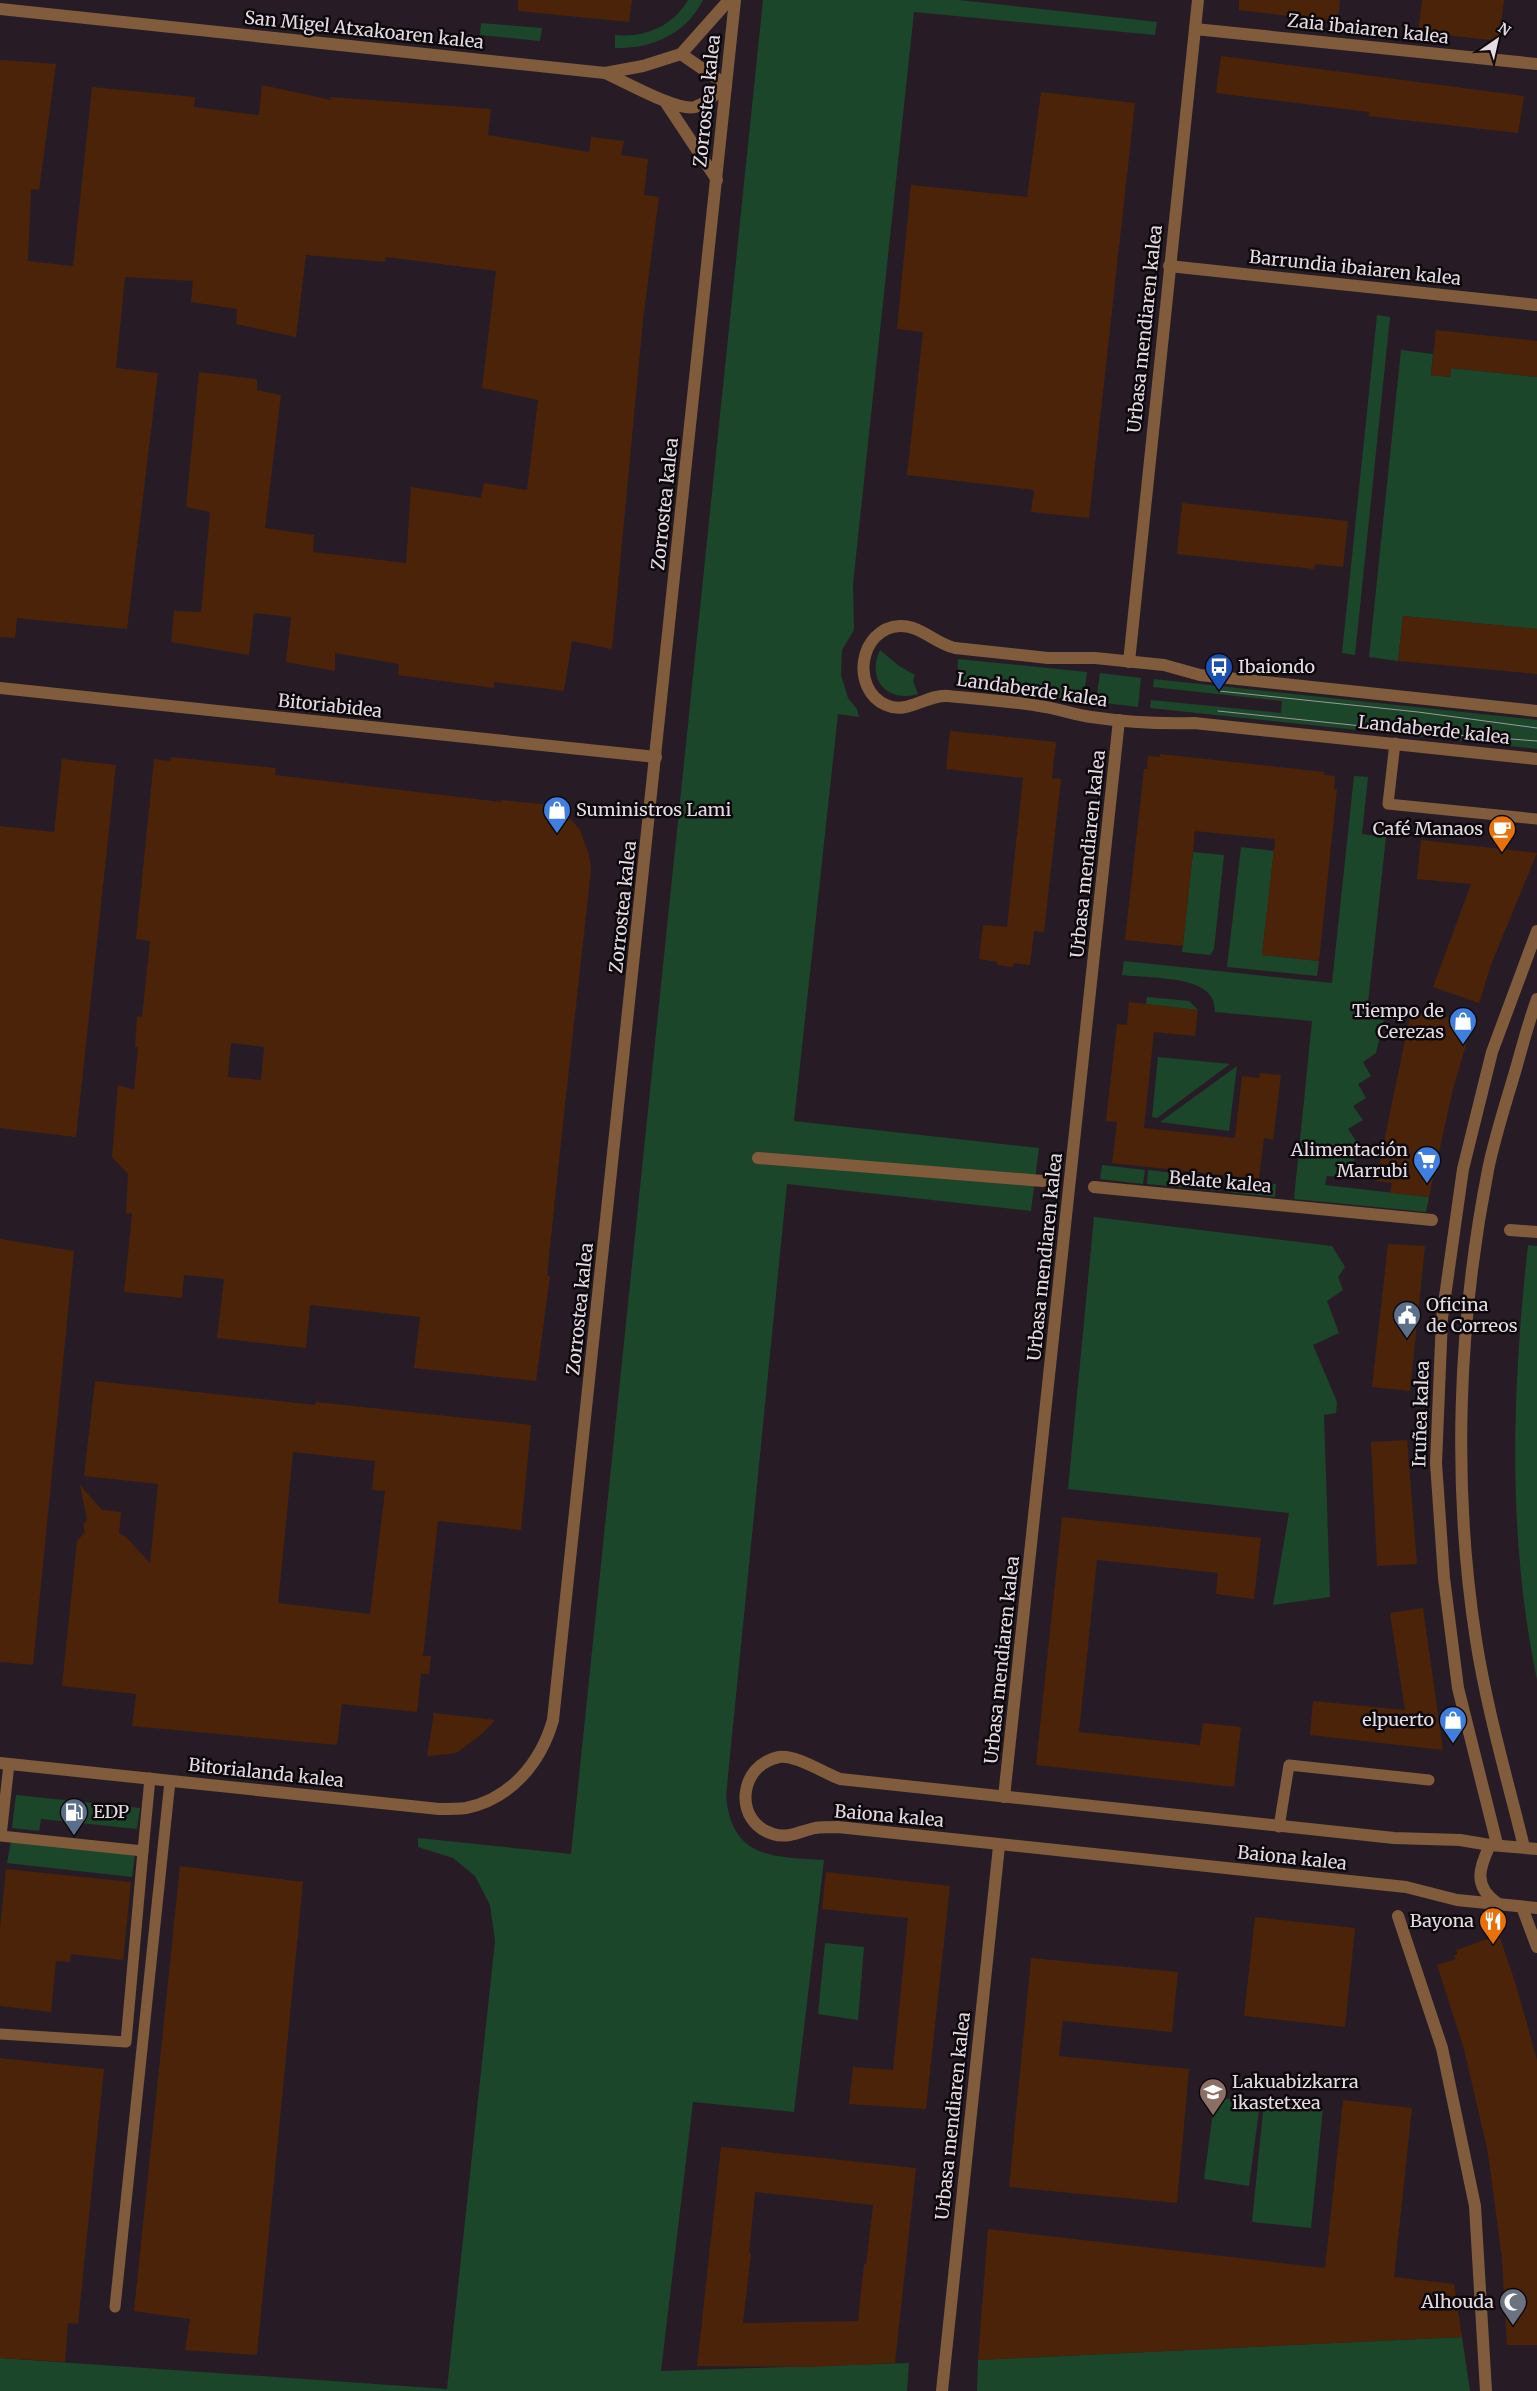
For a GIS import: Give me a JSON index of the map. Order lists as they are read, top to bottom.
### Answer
{
  "streets": {
    "street": [
      "Zaia ibaiaren kalea",
      "San Migel Atxakoaren kalea",
      "Zorrostea kalea",
      "Barrundia ibaiaren kalea",
      "Urbasa mendiaren kalea",
      "Landaberde kalea",
      "Bitoriabidea",
      "Belate kalea",
      "Iruñea kalea",
      "Bitorialanda kalea",
      "Baiona kalea"
    ]
  },
  "crossings": [
    ["Zaia ibaiaren kalea", "Urbasa mendiaren kalea"],
    ["San Migel Atxakoaren kalea", "Zorrostea kalea"],
    ["Zorrostea kalea", "Bitoriabidea"],
    ["Zorrostea kalea", "Bitorialanda kalea"],
    ["Barrundia ibaiaren kalea", "Urbasa mendiaren kalea"],
    ["Urbasa mendiaren kalea", "Landaberde kalea"],
    ["Urbasa mendiaren kalea", "Baiona kalea"],
    ["Iruñea kalea", "Baiona kalea"]
  ],
  "places": {
    "bus stop": ["Ibaiondo"],
    "shop": ["Suministros Lami", "Tiempo de Cerezas", "elpuerto"],
    "cafe": ["Café Manaos"],
    "supermarket": ["Alimentación Marrubi"],
    "public building": ["Oficina de Correos"],
    "fuel station": ["EDP"],
    "restaurant": ["Bayona"],
    "school or university": ["Lakuabizkarra ikastetxea"],
    "mosque": ["Alhouda"]
  },
  "north": "top right"
}
